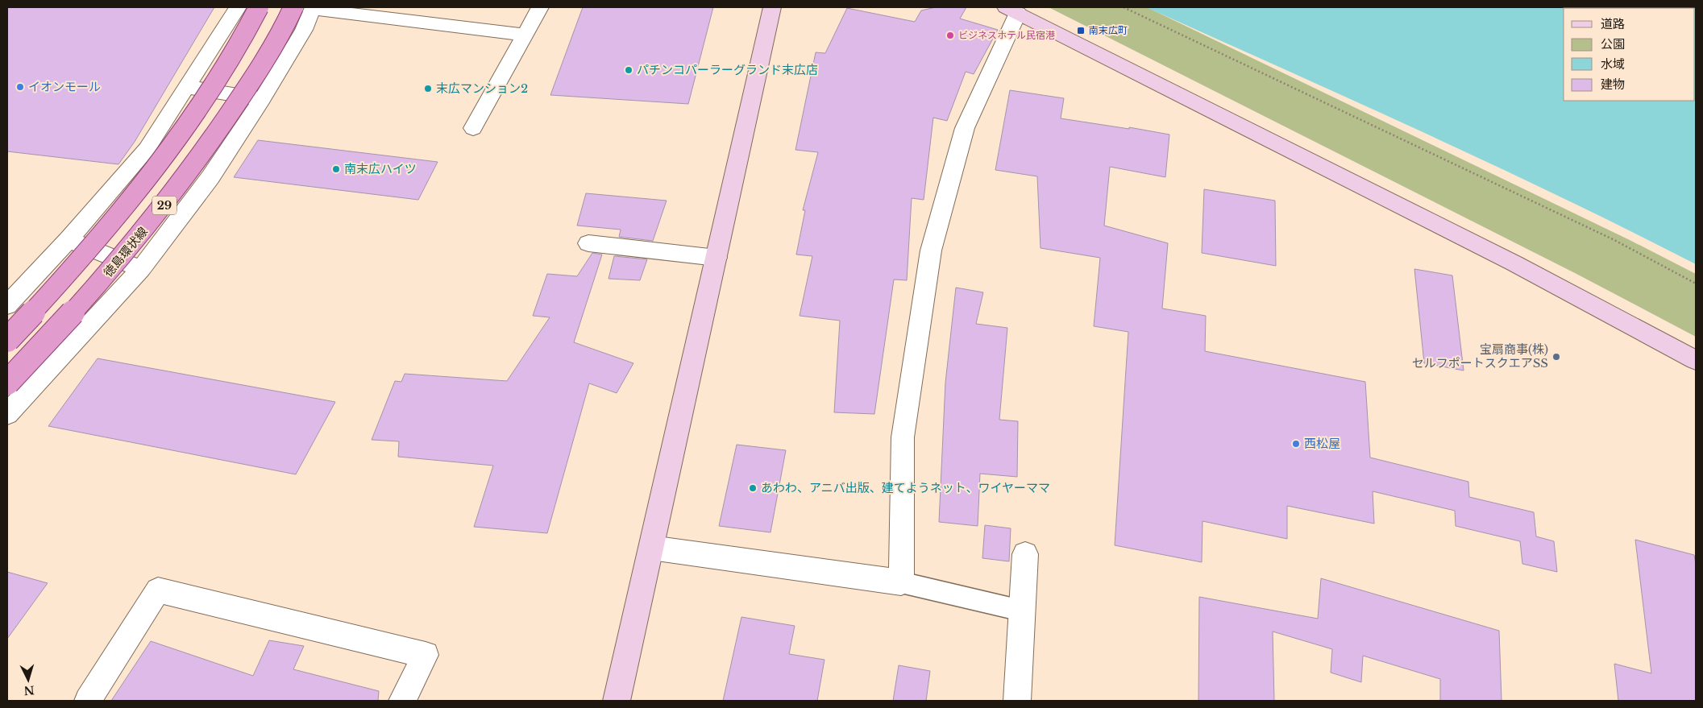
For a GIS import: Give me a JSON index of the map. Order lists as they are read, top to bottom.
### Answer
{
  "streets": {
    "main road": ["29", "徳島環状線"]
  },
  "places": {
    "transit": ["南末広町"],
    "other": [
      "ビジネスホテル民宿港",
      "パチンコパーラーグランド末広店",
      "イオンモール",
      "末広マンション2",
      "南末広ハイツ",
      "宝扇商事(株) セルフポートスクエアSS",
      "西松屋",
      "あわわ、アニバ出版、建てようネット、ワイヤーママ"
    ]
  },
  "legend": [
    "道路",
    "公園",
    "水域",
    "建物"
  ],
  "north": "bottom"
}
